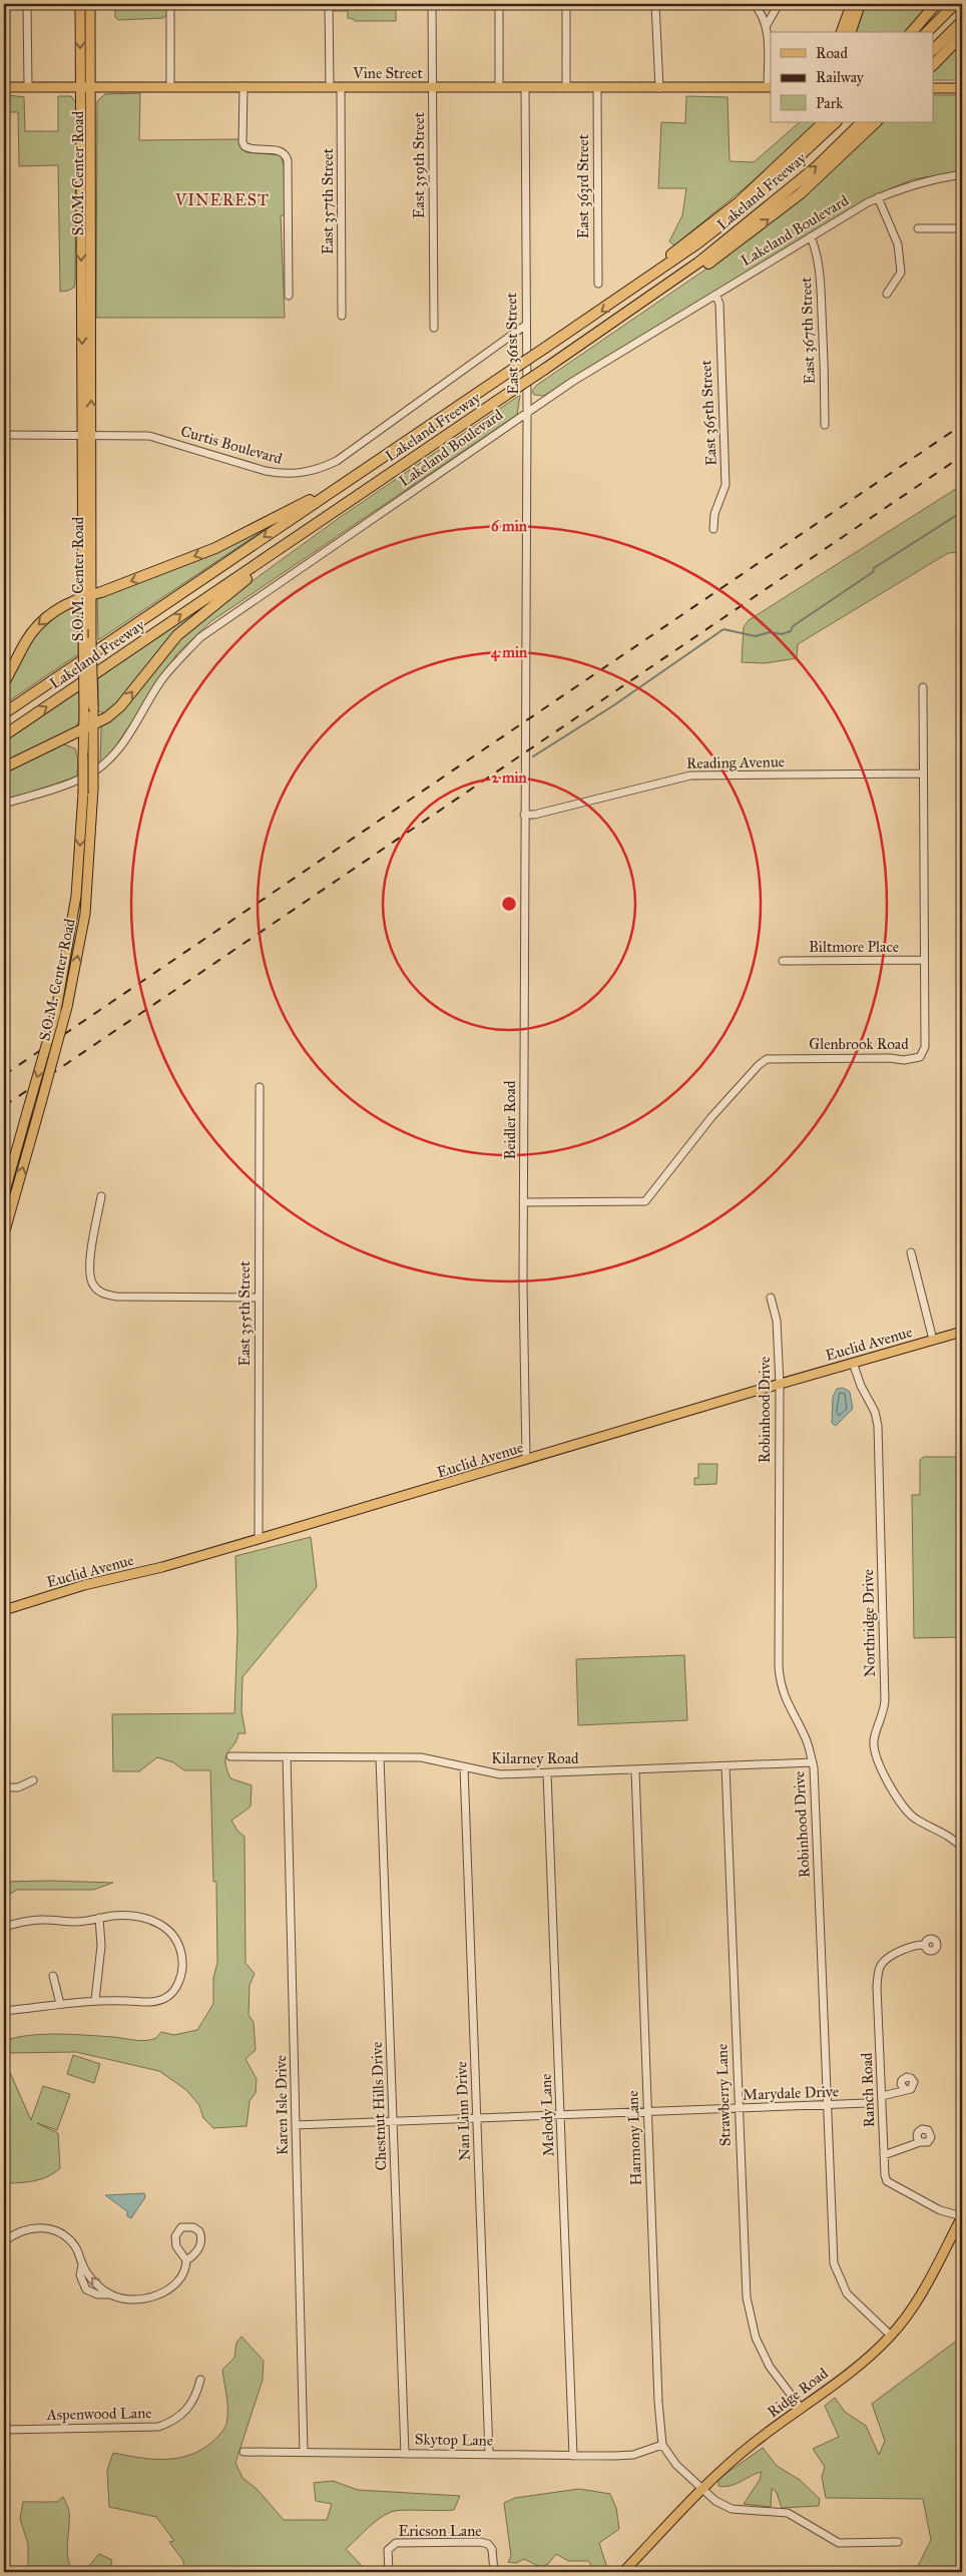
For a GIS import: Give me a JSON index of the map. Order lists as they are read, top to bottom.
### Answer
{
  "streets": {
    "highway": ["Lakeland Freeway"],
    "main road": [
      "Vine Street",
      "S.O.M. Center Road",
      "Euclid Avenue",
      "Ridge Road"
    ],
    "street": [
      "East 359th Street",
      "East 363rd Street",
      "East 357th Street",
      "Lakeland Boulevard",
      "East 367th Street",
      "East 361st Street",
      "East 365th Street",
      "Curtis Boulevard",
      "Reading Avenue",
      "Biltmore Place",
      "Glenbrook Road",
      "Beidler Road",
      "East 355th Street",
      "Robinhood Drive",
      "Northridge Drive",
      "Kilarney Road",
      "Ranch Road",
      "Marydale Drive",
      "Strawberry Lane",
      "Karen Isle Drive",
      "Chestnut Hills Drive",
      "Nan Linn Drive",
      "Melody Lane",
      "Harmony Lane",
      "Aspenwood Lane",
      "Skytop Lane",
      "Ericson Lane"
    ]
  },
  "crossings": [
    ["Vine Street", "East 359th Street"],
    ["Vine Street", "S.O.M. Center Road"],
    ["Vine Street", "East 363rd Street"],
    ["Vine Street", "East 357th Street"],
    ["Vine Street", "East 361st Street"],
    ["S.O.M. Center Road", "Curtis Boulevard"],
    ["Lakeland Boulevard", "East 367th Street"],
    ["Lakeland Boulevard", "East 361st Street"],
    ["Lakeland Boulevard", "East 365th Street"],
    ["East 361st Street", "Curtis Boulevard"],
    ["East 361st Street", "Beidler Road"],
    ["Reading Avenue", "Glenbrook Road"],
    ["Reading Avenue", "Beidler Road"],
    ["Biltmore Place", "Glenbrook Road"],
    ["Glenbrook Road", "Beidler Road"],
    ["Beidler Road", "Euclid Avenue"],
    ["East 355th Street", "Euclid Avenue"],
    ["Euclid Avenue", "Robinhood Drive"],
    ["Euclid Avenue", "Northridge Drive"],
    ["Robinhood Drive", "Kilarney Road"],
    ["Robinhood Drive", "Marydale Drive"],
    ["Robinhood Drive", "Ridge Road"],
    ["Kilarney Road", "Strawberry Lane"],
    ["Kilarney Road", "Karen Isle Drive"],
    ["Kilarney Road", "Chestnut Hills Drive"],
    ["Kilarney Road", "Nan Linn Drive"],
    ["Kilarney Road", "Melody Lane"],
    ["Kilarney Road", "Harmony Lane"],
    ["Ranch Road", "Ridge Road"],
    ["Marydale Drive", "Strawberry Lane"],
    ["Marydale Drive", "Karen Isle Drive"],
    ["Marydale Drive", "Chestnut Hills Drive"],
    ["Marydale Drive", "Nan Linn Drive"],
    ["Marydale Drive", "Melody Lane"],
    ["Marydale Drive", "Harmony Lane"],
    ["Strawberry Lane", "Ridge Road"],
    ["Karen Isle Drive", "Skytop Lane"],
    ["Chestnut Hills Drive", "Skytop Lane"],
    ["Nan Linn Drive", "Skytop Lane"],
    ["Melody Lane", "Skytop Lane"],
    ["Harmony Lane", "Skytop Lane"]
  ],
  "districts": ["VINEREST"],
  "legend": ["Road", "Railway", "Park"],
  "rings": ["6 min", "4 min", "2 min"]
}
